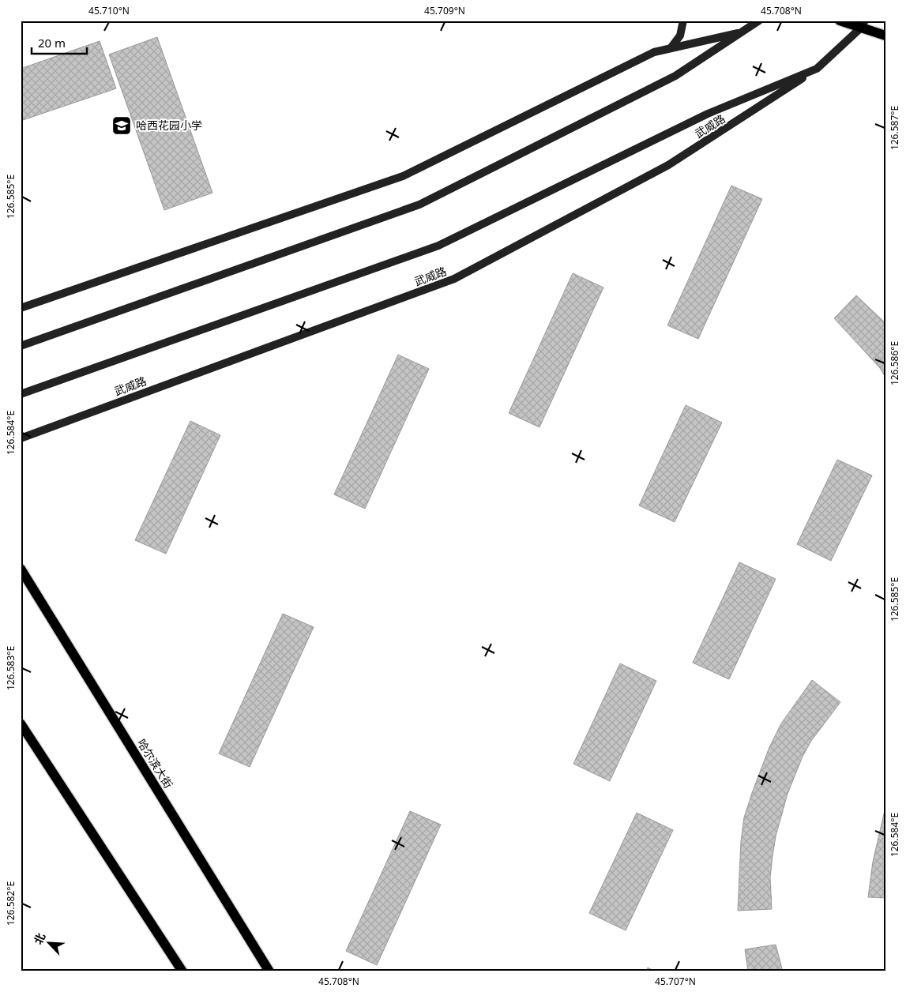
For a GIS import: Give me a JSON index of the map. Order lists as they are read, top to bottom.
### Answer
{
  "streets": {
    "main road": ["武威路", "哈尔滨大街"]
  },
  "places": {
    "school or university": ["哈西花园小学"]
  },
  "scale_bar": "20 m",
  "north": "top left",
  "coordinates": [
    "45.710°N",
    "45.709°N",
    "45.708°N",
    "126.587°E",
    "126.585°E",
    "126.586°E",
    "126.584°E",
    "126.583°E",
    "126.582°E",
    "45.707°N"
  ]
}
